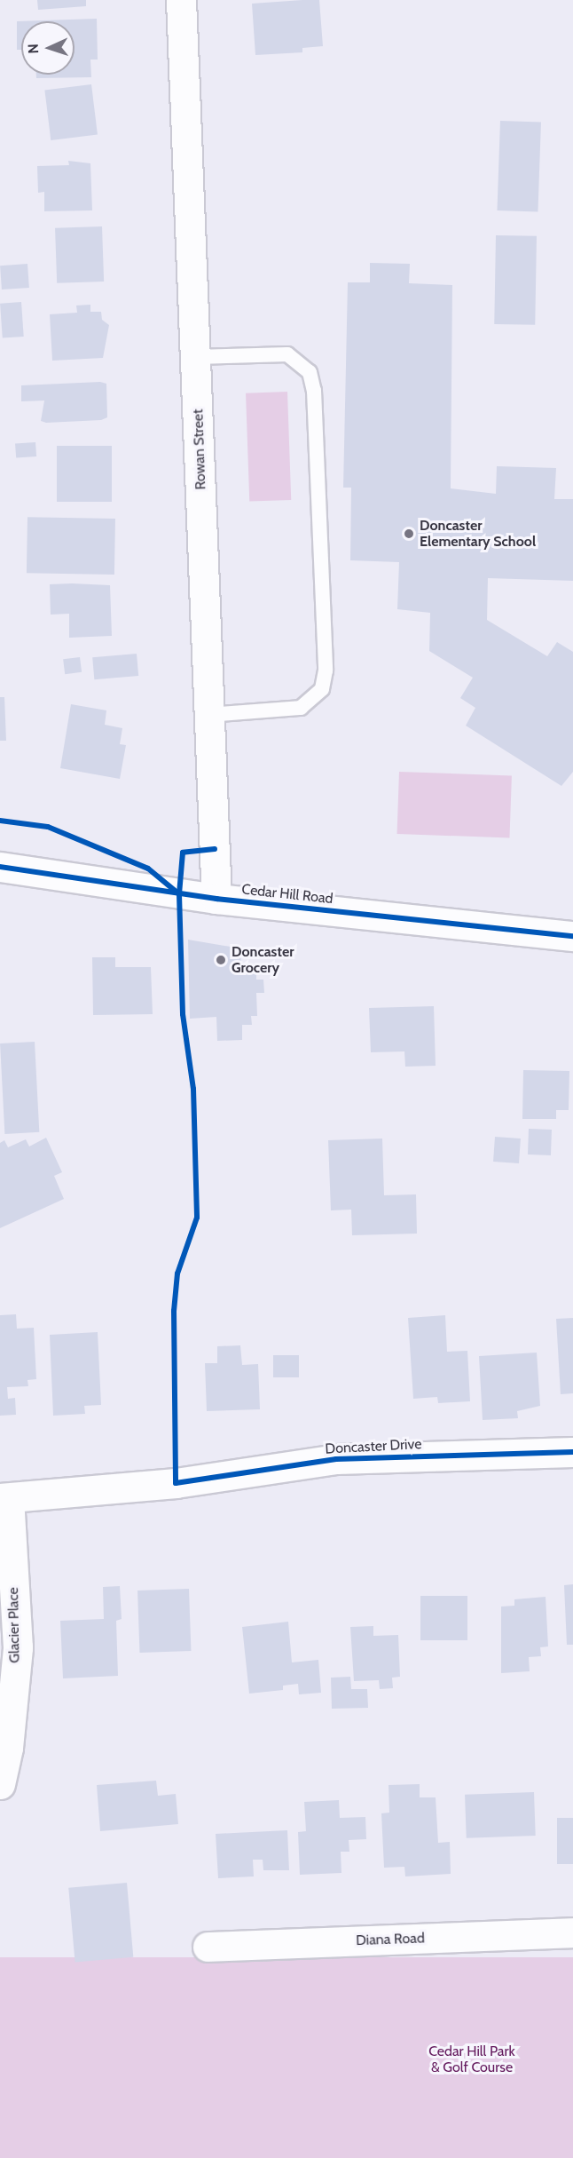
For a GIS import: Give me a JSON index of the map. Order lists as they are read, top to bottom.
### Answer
{
  "streets": {
    "street": [
      "Rowan Street",
      "Cedar Hill Road",
      "Doncaster Drive",
      "Glacier Place",
      "Diana Road"
    ]
  },
  "crossings": [
    ["Rowan Street", "Cedar Hill Road"],
    ["Doncaster Drive", "Glacier Place"]
  ],
  "parks": ["Cedar Hill Park & Golf Course"],
  "places": ["Doncaster Elementary School", "Doncaster Grocery"],
  "north": "left"
}
